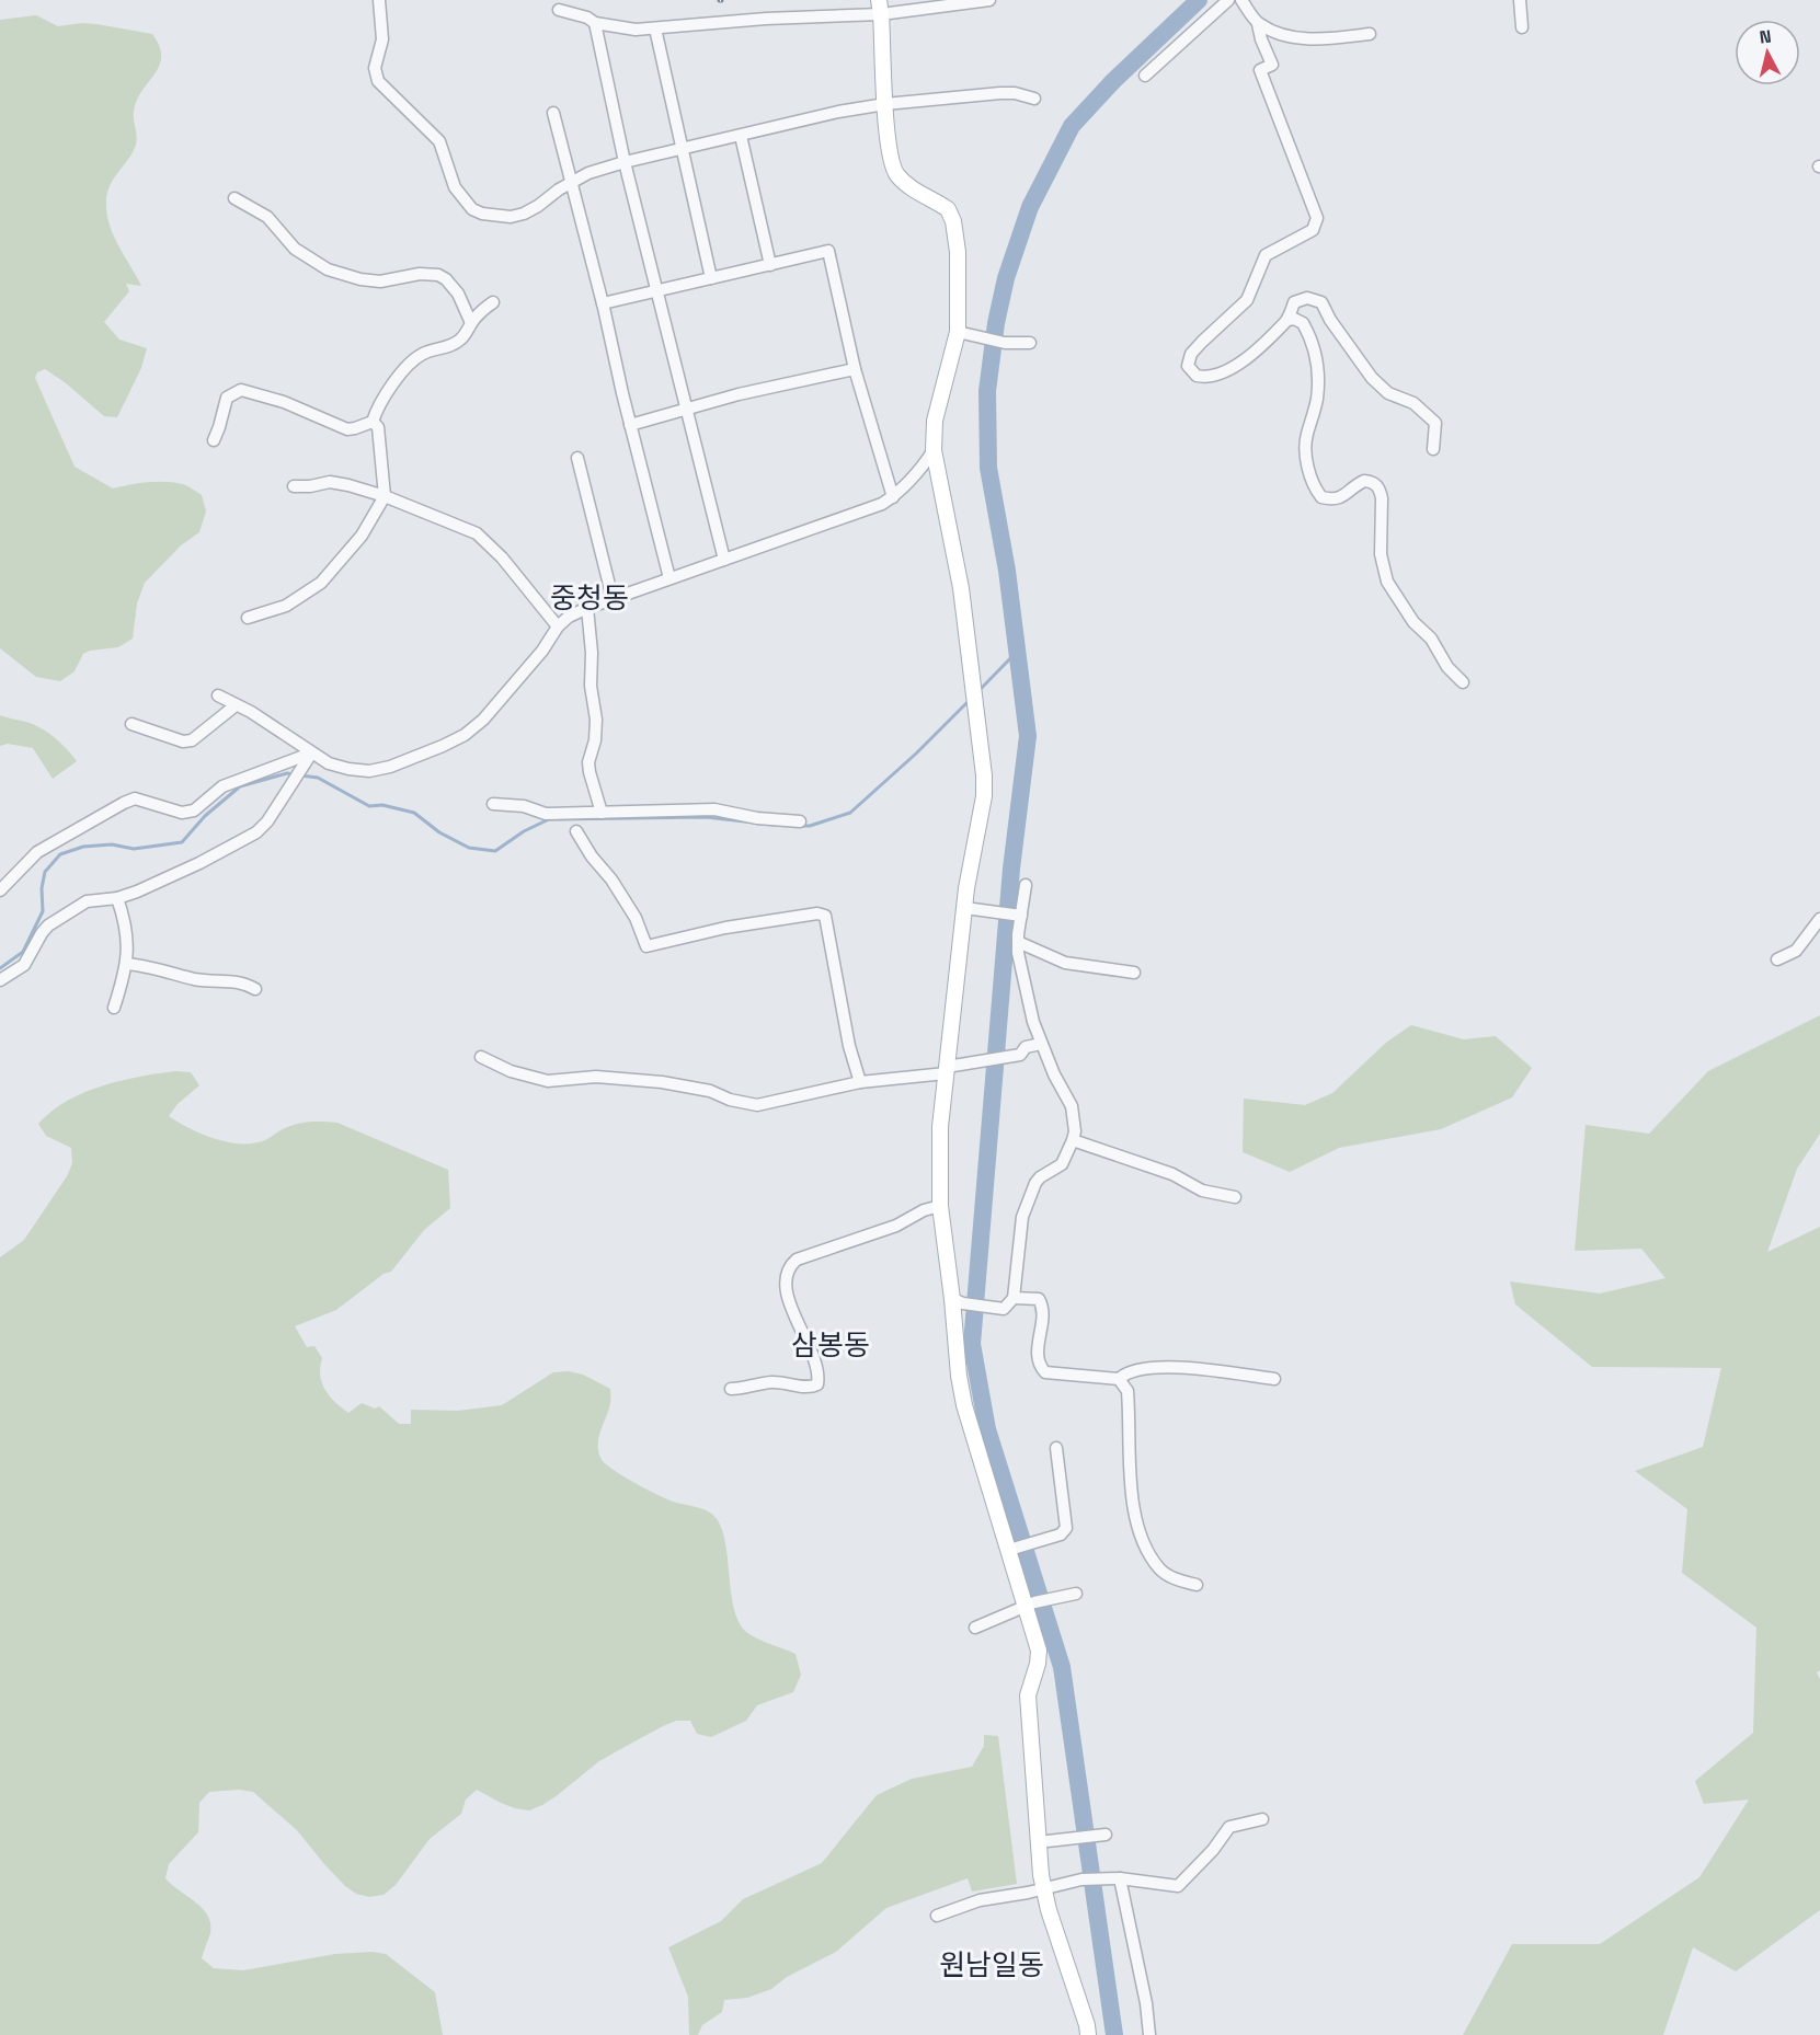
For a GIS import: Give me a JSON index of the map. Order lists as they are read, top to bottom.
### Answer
{
  "districts": ["중청동", "삼봉동", "원남일동"],
  "north": "top"
}
